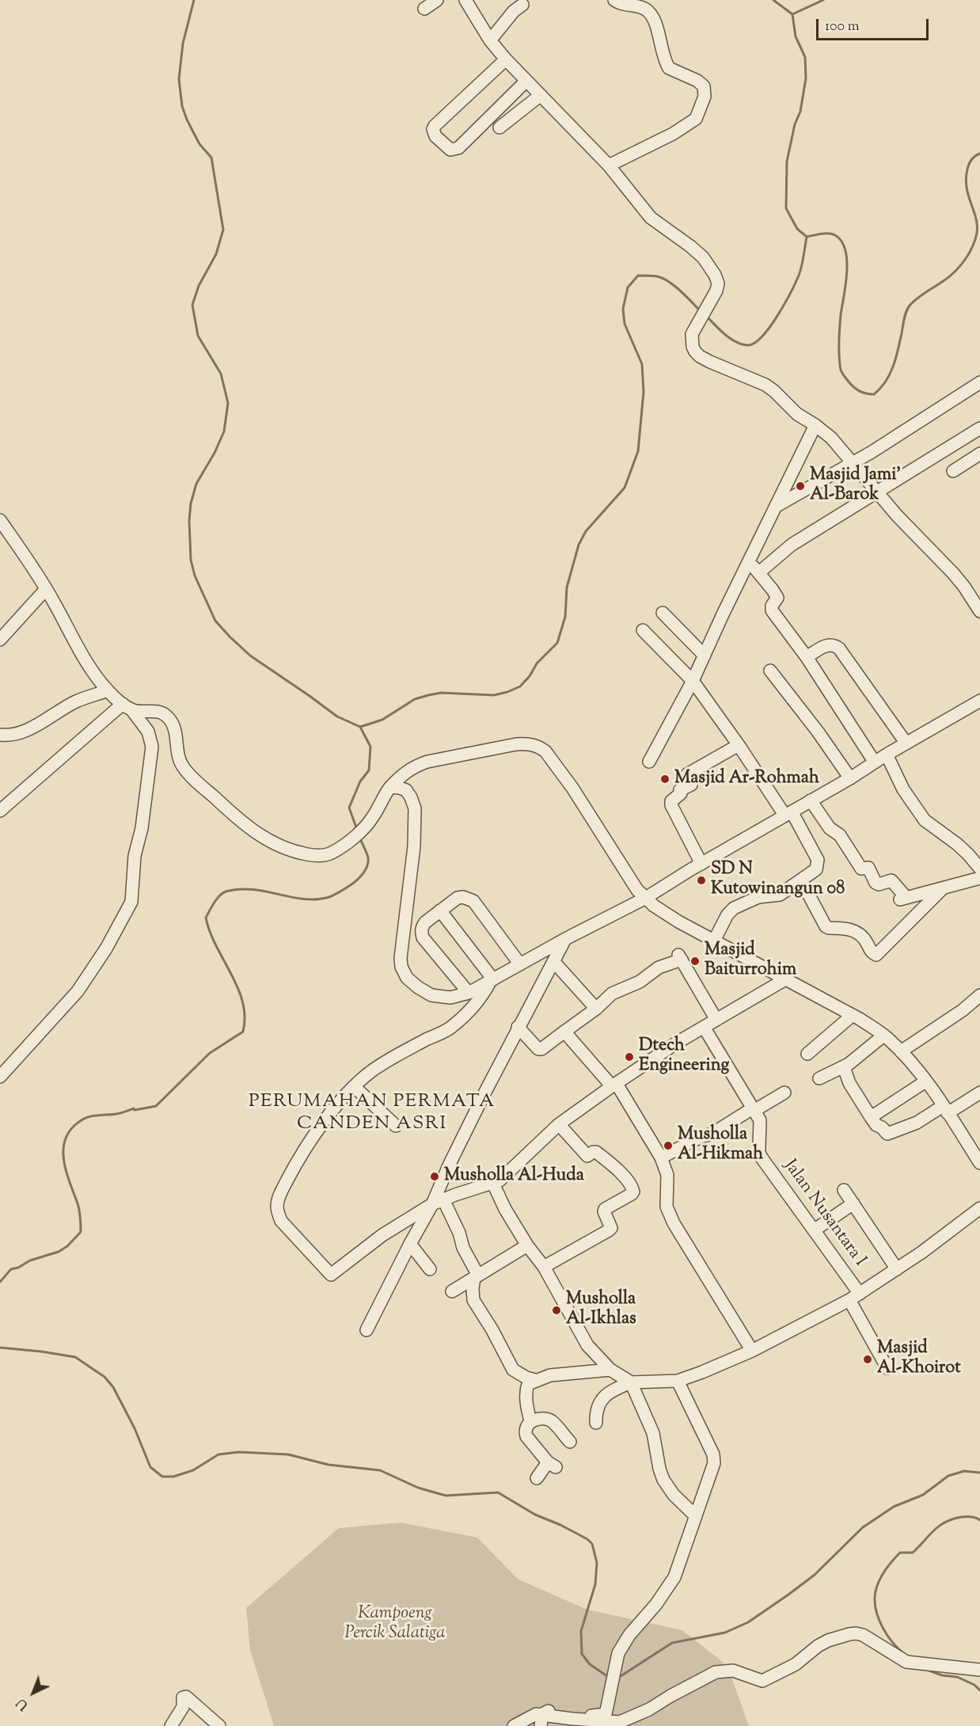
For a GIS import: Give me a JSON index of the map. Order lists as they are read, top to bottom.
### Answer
{
  "streets": {
    "street": ["Jalan Nusantara I"]
  },
  "districts": ["PERUMAHAN PERMATA CANDEN ASRI"],
  "parks": ["Kampoeng Percik Salatiga"],
  "places": [
    "Masjid Jami' Al-Barok",
    "Masjid Ar-Rohmah",
    "SD N Kutowinangun 08",
    "Masjid Baiturrohim",
    "Dtech Engineering",
    "Musholla Al-Hikmah",
    "Musholla Al-Huda",
    "Musholla Al-Ikhlas",
    "Masjid Al-Khoirot"
  ],
  "scale_bar": "100 m",
  "north": "bottom left"
}
